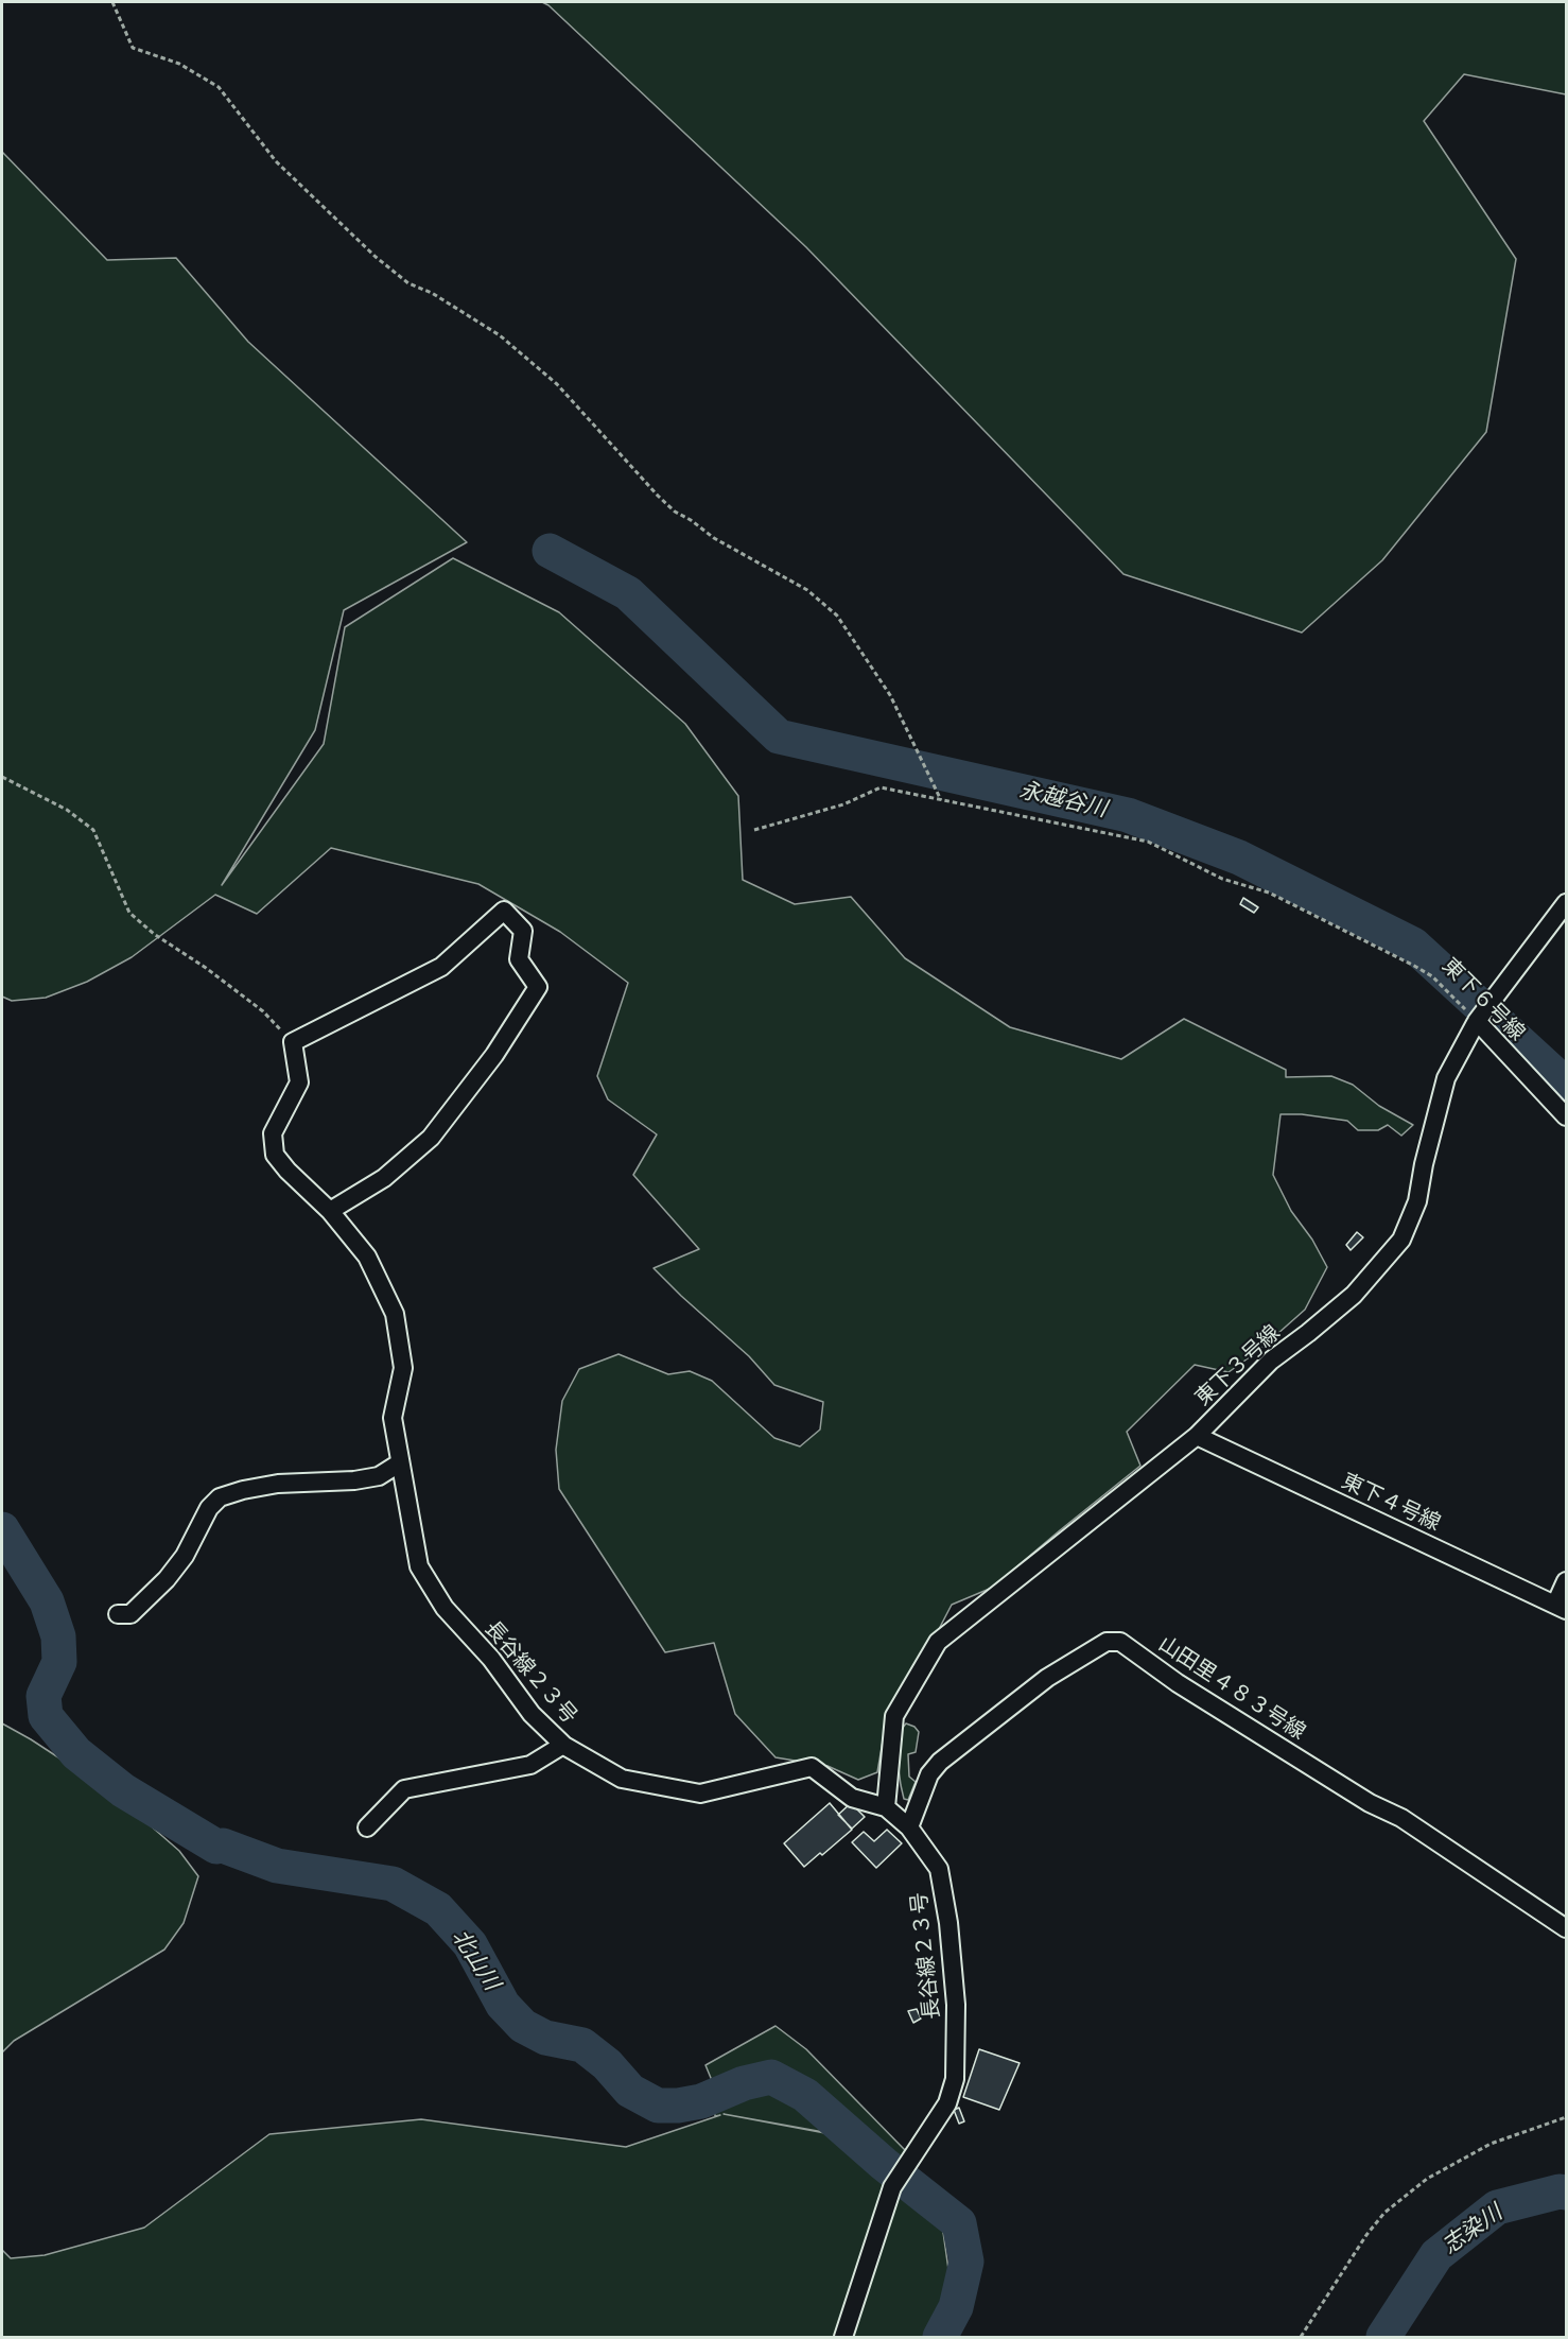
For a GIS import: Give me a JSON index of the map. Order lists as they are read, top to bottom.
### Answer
{
  "streets": {
    "street": [
      "東下６号線",
      "東下３号線",
      "東下４号線",
      "長谷線２３号",
      "山田里４８３号線"
    ]
  },
  "crossings": [
    ["東下６号線", "東下３号線"],
    ["東下３号線", "東下４号線"],
    ["東下３号線", "長谷線２３号"],
    ["長谷線２３号", "山田里４８３号線"]
  ],
  "water": ["永越谷川", "北山川", "志染川"]
}
